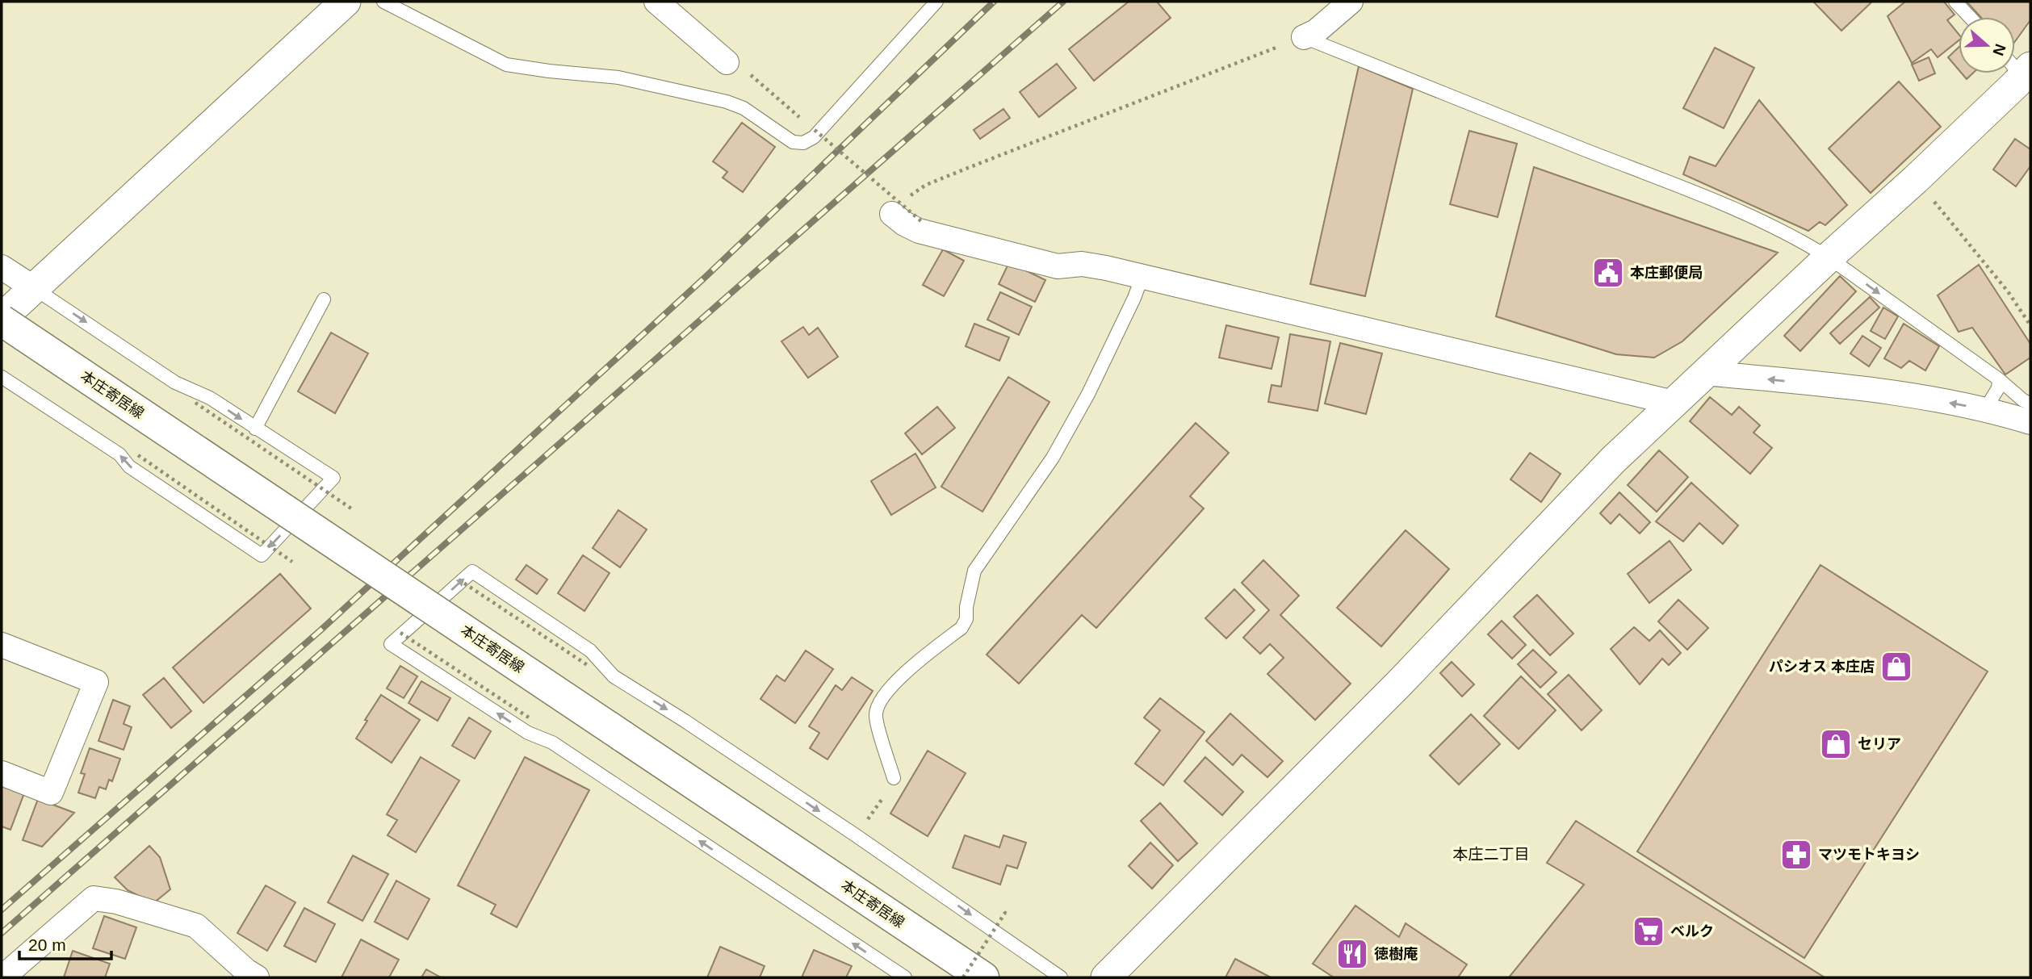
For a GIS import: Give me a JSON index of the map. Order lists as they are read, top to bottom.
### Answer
{
  "streets": {
    "main road": ["本庄寄居線"]
  },
  "districts": ["本庄二丁目"],
  "places": {
    "public building": ["本庄郵便局"],
    "shop": ["パシオス 本庄店", "セリア"],
    "pharmacy": ["マツモトキヨシ"],
    "supermarket": ["ベルク"],
    "restaurant": ["徳樹庵"]
  },
  "scale_bar": "20 m",
  "north": "right"
}
